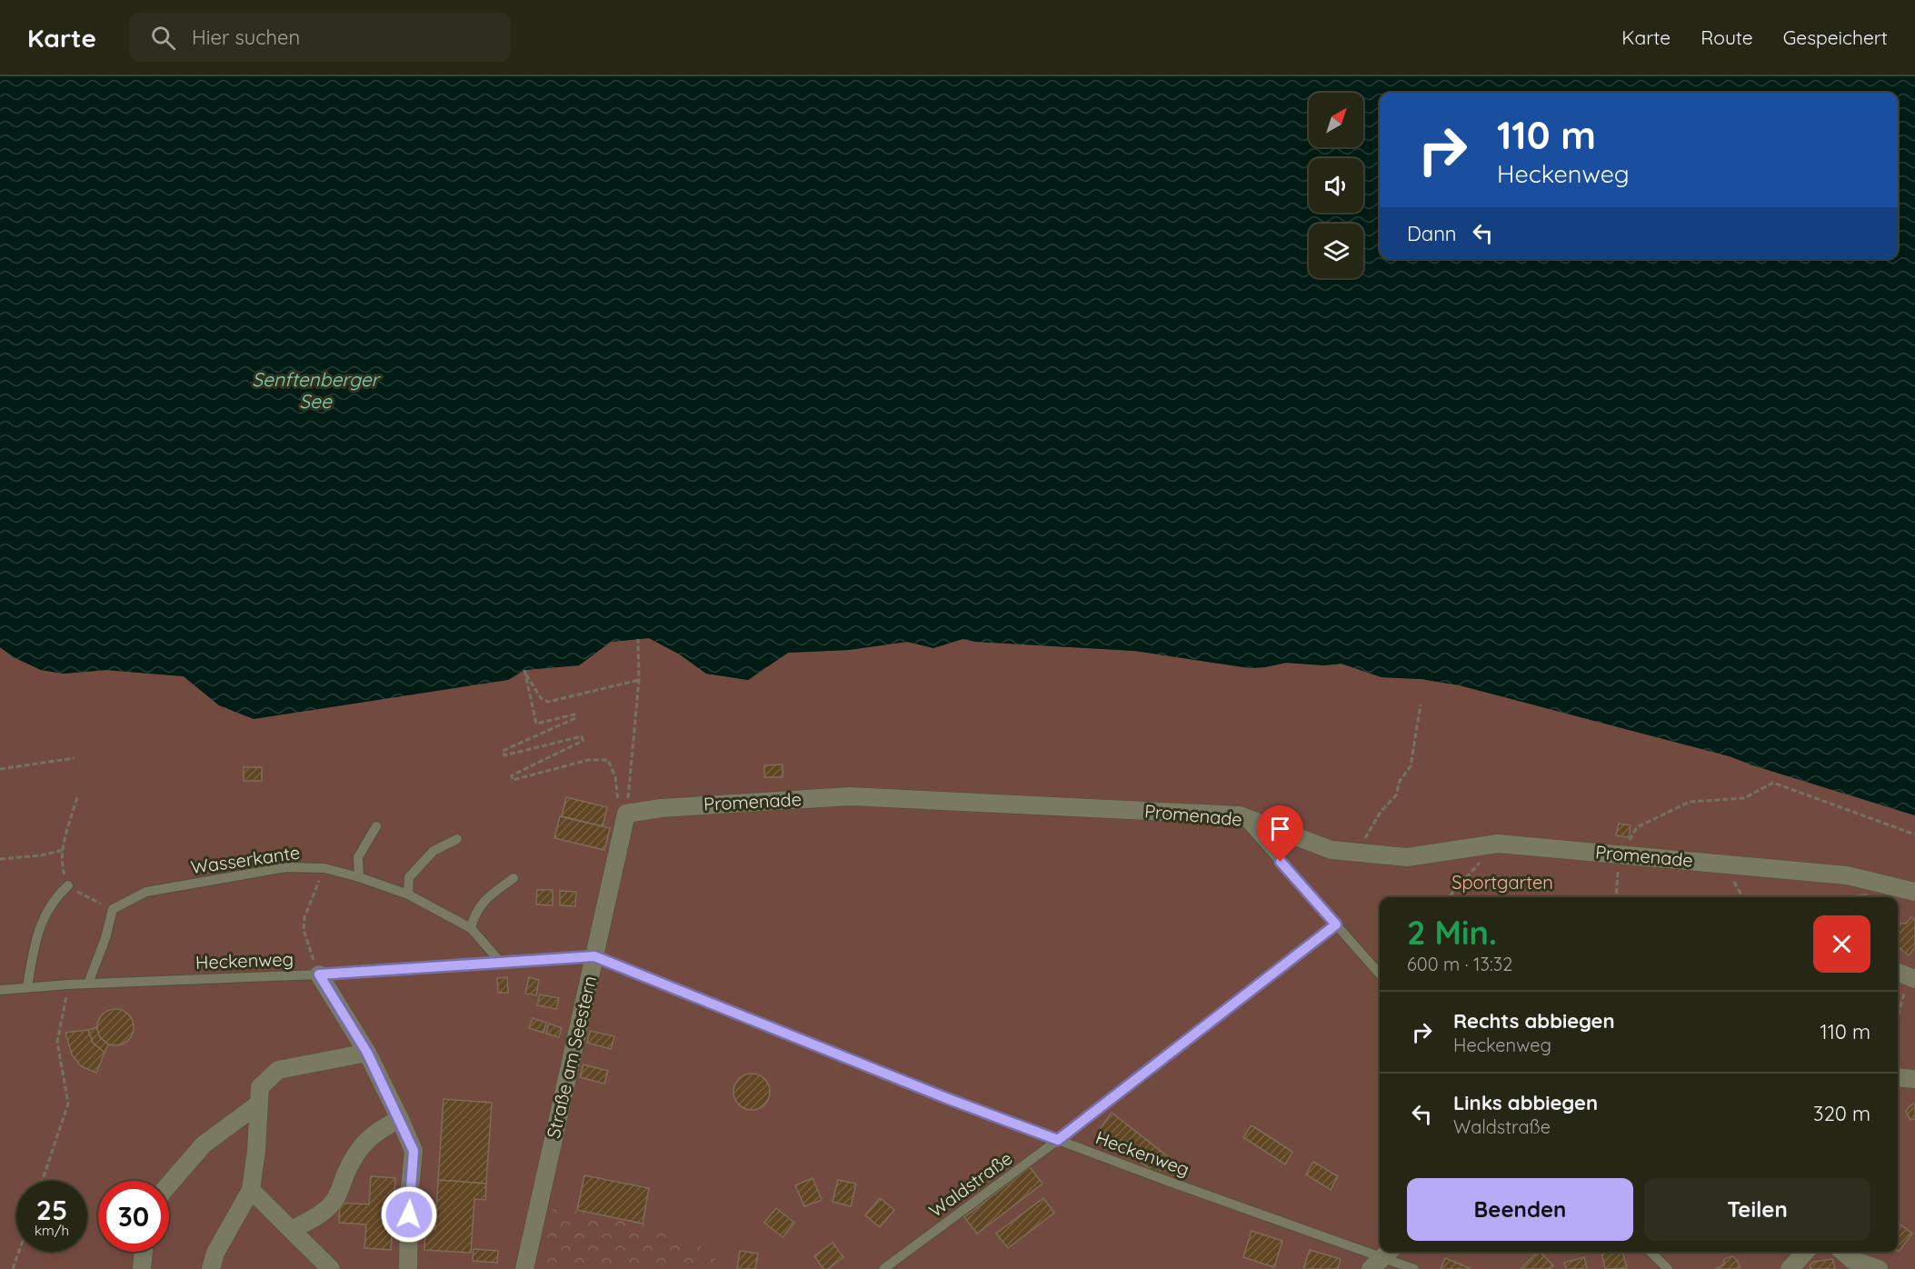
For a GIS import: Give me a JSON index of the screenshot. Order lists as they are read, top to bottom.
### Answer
{
  "streets": {
    "street": ["Promenade", "Straße am Seestern"],
    "lane": ["Wasserkante", "Heckenweg", "Waldstraße"]
  },
  "crossings": [
    ["Promenade", "Straße am Seestern"],
    ["Wasserkante", "Heckenweg"],
    ["Heckenweg", "Straße am Seestern"],
    ["Heckenweg", "Waldstraße"]
  ],
  "water": ["Senftenberger See"],
  "parks": ["Sportgarten"],
  "north": "top right",
  "page": {
    "header": "Karte",
    "search": "Hier suchen",
    "nav": ["Karte", "Route", "Gespeichert"],
    "turn": ["110 m", "Heckenweg"],
    "then": "Dann",
    "heading": ["2 Min.", "600 m · 13:32"],
    "list": [
      {
        "name": "Rechts abbiegen",
        "note": "Heckenweg",
        "value": "110 m"
      },
      {
        "name": "Links abbiegen",
        "note": "Waldstraße",
        "value": "320 m"
      }
    ],
    "buttons": ["Beenden", "Teilen"],
    "speed": "25 km/h",
    "limit": "30"
  }
}
